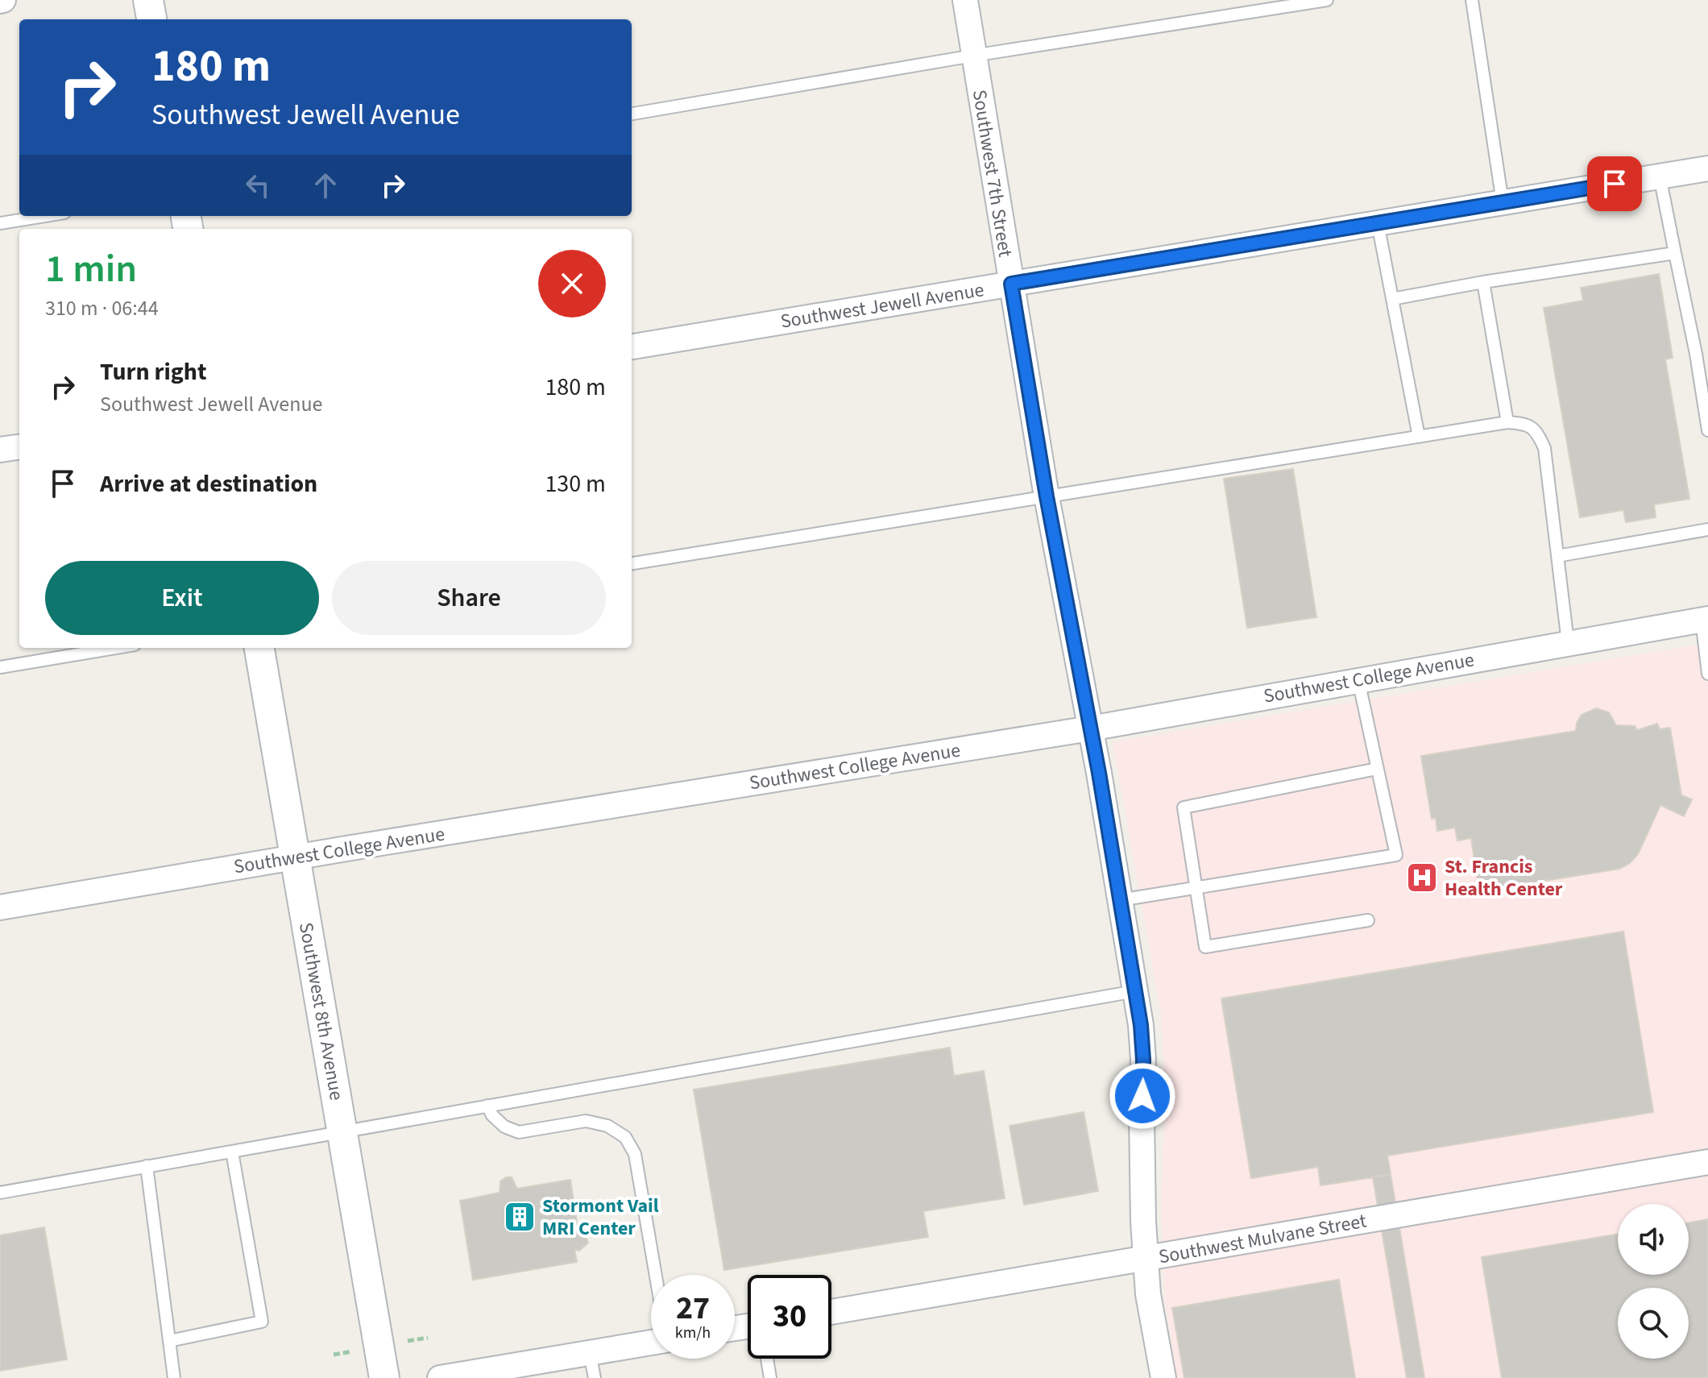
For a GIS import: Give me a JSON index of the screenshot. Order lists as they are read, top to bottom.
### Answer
{
  "streets": {
    "street": [
      "Southwest 7th Street",
      "Southwest Jewell Avenue",
      "Southwest College Avenue",
      "Southwest 8th Avenue",
      "Southwest Mulvane Street"
    ]
  },
  "crossings": [
    ["Southwest 7th Street", "Southwest Jewell Avenue"],
    ["Southwest 7th Street", "Southwest College Avenue"],
    ["Southwest 7th Street", "Southwest Mulvane Street"],
    ["Southwest College Avenue", "Southwest 8th Avenue"]
  ],
  "places": {
    "hospital": ["St. Francis Health Center"],
    "building": ["Stormont Vail MRI Center"]
  },
  "page": {
    "turn": ["180 m", "Southwest Jewell Avenue"],
    "heading": ["1 min", "310 m · 06:44"],
    "list": [
      {
        "name": "Turn right",
        "note": "Southwest Jewell Avenue",
        "value": "180 m"
      },
      {
        "name": "Arrive at destination",
        "value": "130 m"
      }
    ],
    "buttons": ["Exit", "Share"],
    "speed": "27 km/h",
    "limit": "30"
  }
}
